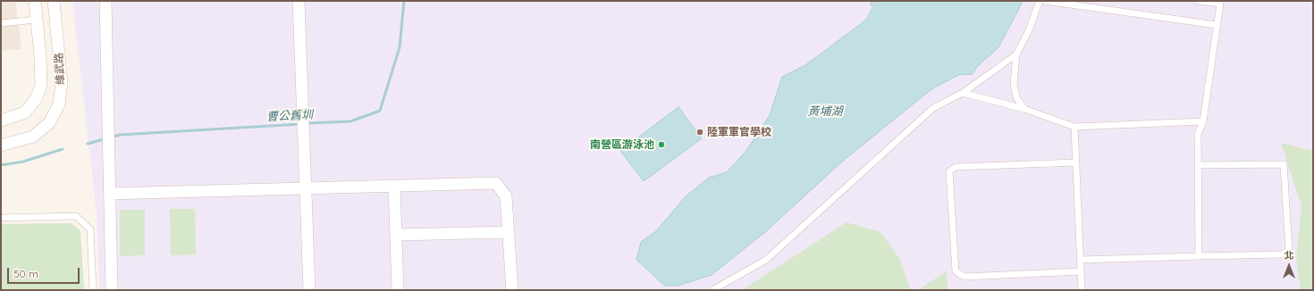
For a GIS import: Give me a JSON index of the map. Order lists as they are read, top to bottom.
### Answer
{
  "streets": {
    "street": ["維武路"]
  },
  "water": ["黃埔湖", "曹公舊圳"],
  "places": ["陸軍軍官學校", "南營區游泳池"],
  "scale_bar": "50 m",
  "north": "top"
}
